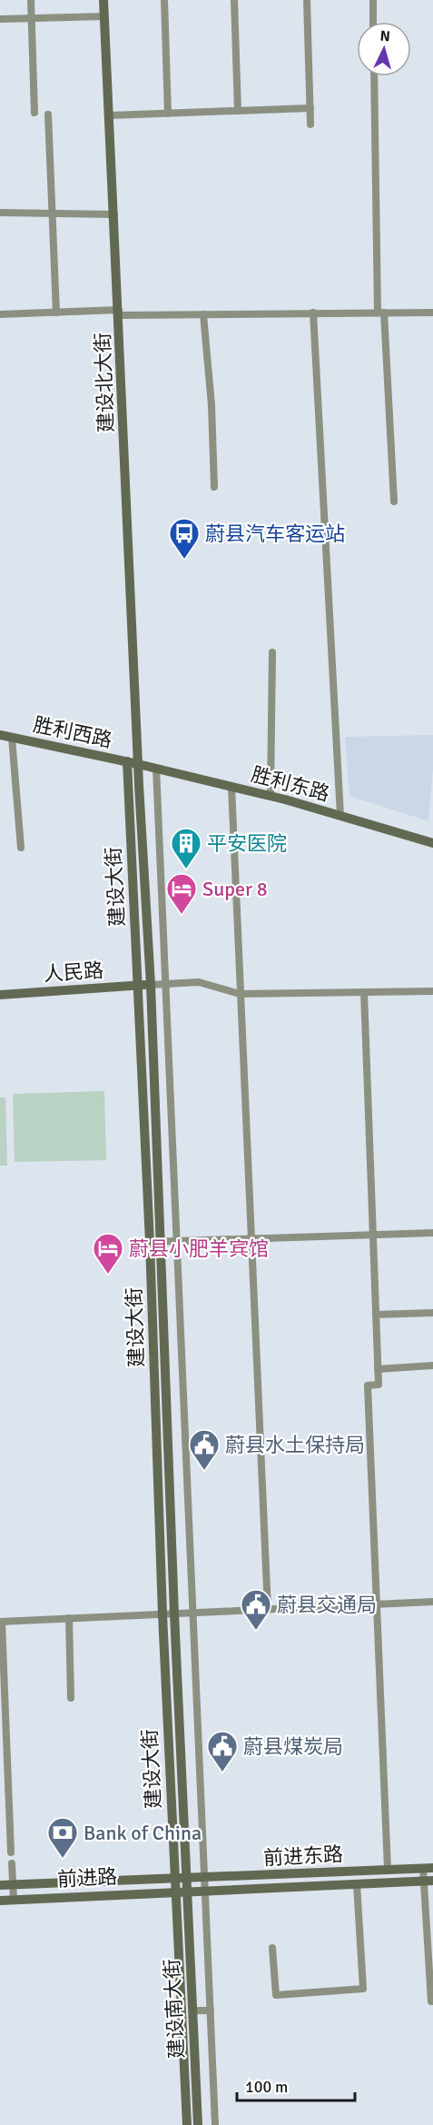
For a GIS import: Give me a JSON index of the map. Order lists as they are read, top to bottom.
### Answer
{
  "streets": {
    "main road": [
      "建设北大街",
      "胜利西路",
      "胜利东路",
      "建设大街",
      "人民路",
      "前进东路",
      "前进路",
      "建设南大街"
    ]
  },
  "crossings": [
    ["建设北大街", "胜利西路"],
    ["建设北大街", "胜利东路"],
    ["建设北大街", "建设大街"],
    ["胜利西路", "胜利东路"],
    ["胜利西路", "建设大街"],
    ["胜利东路", "建设大街"],
    ["建设大街", "人民路"],
    ["建设大街", "前进东路"],
    ["建设大街", "前进路"],
    ["建设大街", "建设南大街"],
    ["前进东路", "前进路"],
    ["前进东路", "建设南大街"],
    ["前进路", "建设南大街"]
  ],
  "places": {
    "bus stop": ["蔚县汽车客运站"],
    "building": ["平安医院"],
    "hotel": ["Super 8", "蔚县小肥羊宾馆"],
    "public building": ["蔚县水土保持局", "蔚县交通局", "蔚县煤炭局"],
    "bank": ["Bank of China"]
  },
  "scale_bar": "100 m",
  "north": "top"
}
